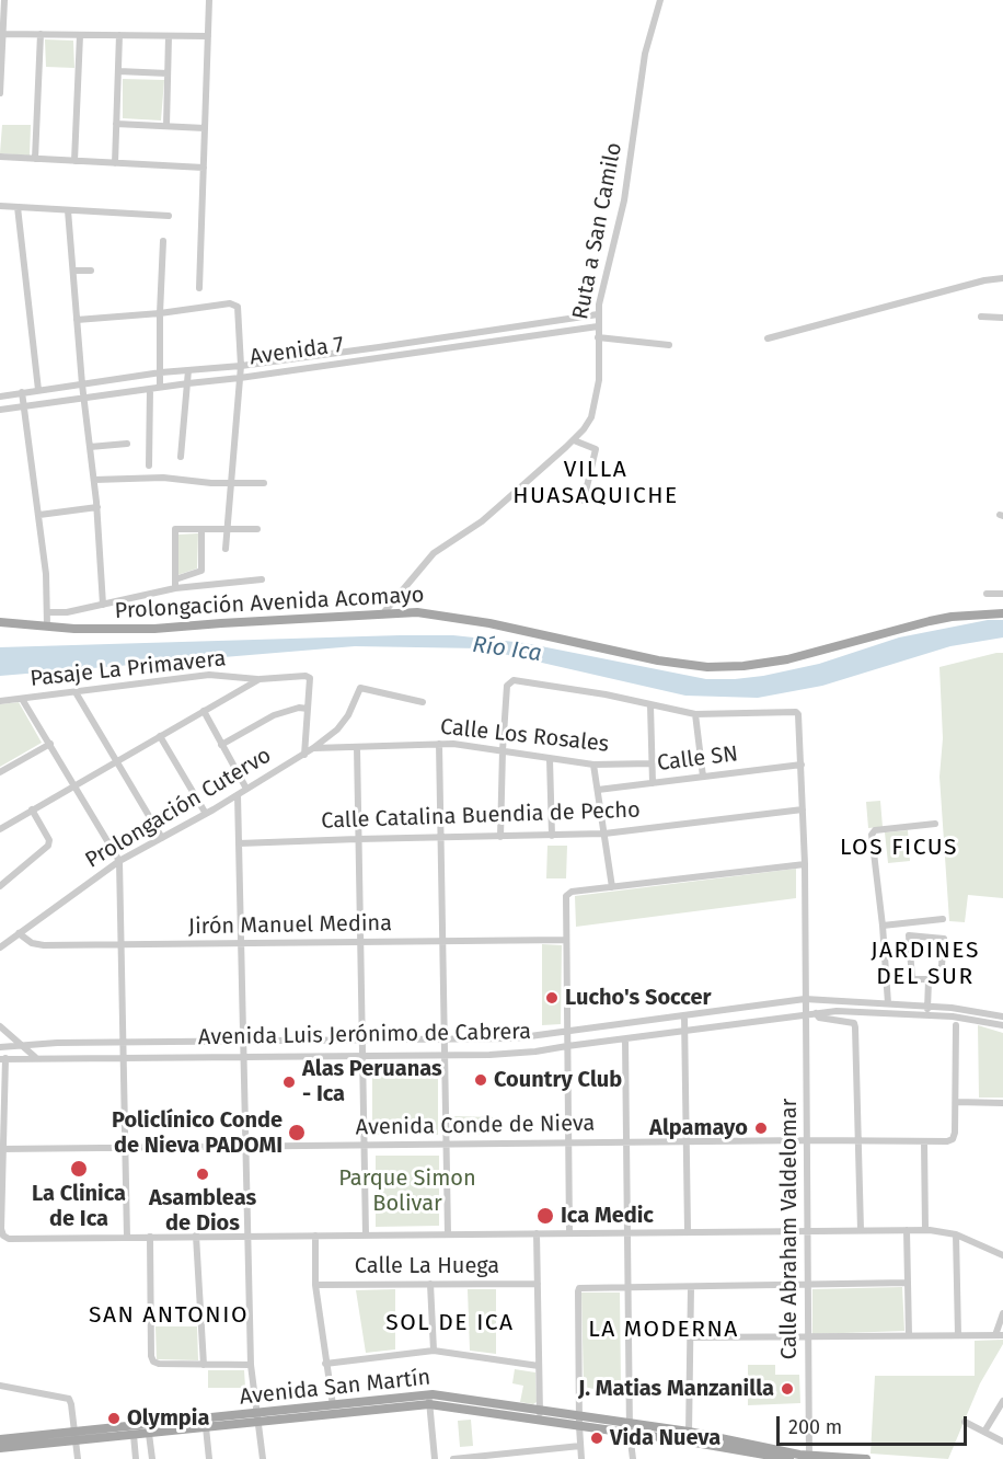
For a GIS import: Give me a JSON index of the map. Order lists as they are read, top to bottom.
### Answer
{
  "streets": {
    "main road": ["Prolongación Avenida Acomayo", "Avenida San Martín"],
    "street": [
      "Ruta a San Camilo",
      "Avenida 7",
      "Pasaje La Primavera",
      "Calle Los Rosales",
      "Calle SN",
      "Prolongación Cutervo",
      "Calle Catalina Buendia de Pecho",
      "Jirón Manuel Medina",
      "Avenida Luis Jerónimo de Cabrera",
      "Avenida Conde de Nieva",
      "Calle Abraham Valdelomar",
      "Calle La Huega"
    ]
  },
  "crossings": [
    ["Ruta a San Camilo", "Avenida 7"],
    ["Ruta a San Camilo", "Prolongación Avenida Acomayo"],
    ["Calle Los Rosales", "Prolongación Cutervo"],
    ["Calle SN", "Calle Abraham Valdelomar"],
    ["Prolongación Cutervo", "Jirón Manuel Medina"],
    ["Calle Catalina Buendia de Pecho", "Calle Abraham Valdelomar"],
    ["Avenida Luis Jerónimo de Cabrera", "Calle Abraham Valdelomar"],
    ["Avenida Conde de Nieva", "Calle Abraham Valdelomar"],
    ["Calle Abraham Valdelomar", "Avenida San Martín"]
  ],
  "districts": [
    "VILLA HUASAQUICHE",
    "LOS FICUS",
    "JARDINES DEL SUR",
    "SAN ANTONIO",
    "SOL DE ICA",
    "LA MODERNA"
  ],
  "water": ["Río Ica"],
  "parks": ["Parque Simon Bolivar"],
  "places": [
    "Lucho's Soccer",
    "Country Club",
    "Alas Peruanas - Ica",
    "Alpamayo",
    "Policlínico Conde de Nieva PADOMI",
    "La Clinica de Ica",
    "Asambleas de Dios",
    "Ica Medic",
    "J. Matias Manzanilla",
    "Olympia",
    "Vida Nueva"
  ],
  "scale_bar": "200 m"
}
